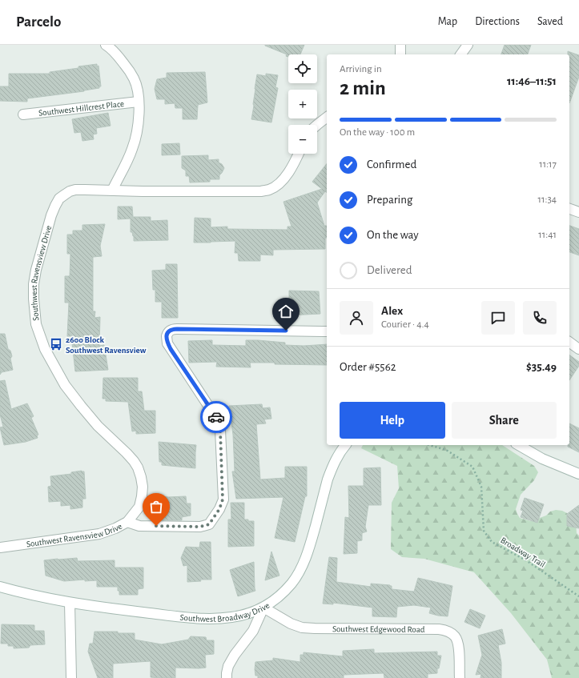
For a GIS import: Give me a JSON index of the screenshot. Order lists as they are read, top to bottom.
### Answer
{
  "streets": {
    "street": [
      "Southwest Hillcrest Place",
      "Southwest Ravensview Drive",
      "Southwest Broadway Drive",
      "Southwest Edgewood Road"
    ],
    "path": ["Broadway Trail"]
  },
  "crossings": [
    ["Southwest Broadway Drive", "Southwest Edgewood Road"]
  ],
  "places": {
    "bus stop": ["2600 Block Southwest Ravensview"]
  },
  "page": {
    "header": "Parcelo",
    "nav": ["Map", "Directions", "Saved"],
    "map_buttons": ["+", "−"],
    "heading": ["2 min", "Arriving in", "11:46–11:51"],
    "panel": [
      "Alex",
      "Courier · 4.4",
      "Order #5562",
      "$35.49"
    ],
    "bar": "On the way · 100 m",
    "list": [
      ["Confirmed", "11:17"],
      ["Preparing", "11:34"],
      ["On the way", "11:41"],
      "Delivered"
    ],
    "buttons": ["Help", "Share"]
  }
}
